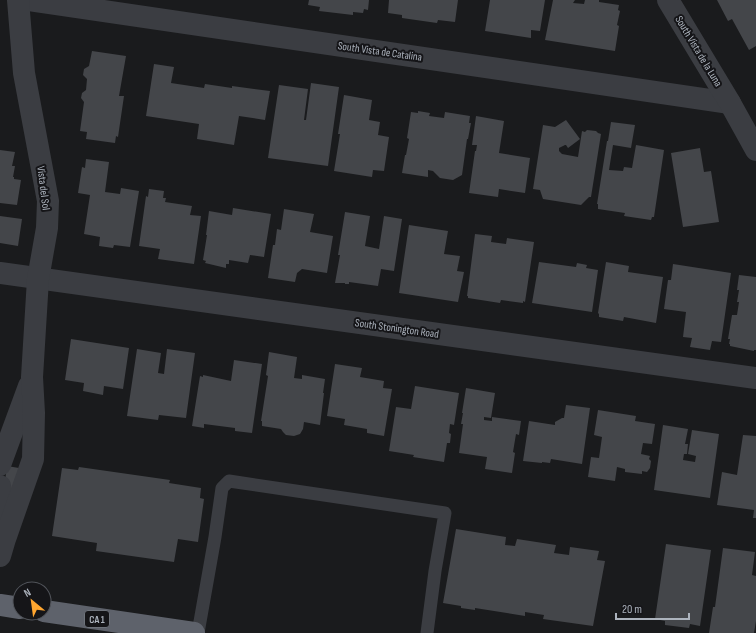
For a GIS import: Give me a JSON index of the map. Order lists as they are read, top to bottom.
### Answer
{
  "streets": {
    "highway": ["CA 1"],
    "street": [
      "South Vista de Catalina",
      "South Vista de la Luna",
      "Vista del Sol",
      "South Stonington Road"
    ]
  },
  "crossings": [
    ["South Vista de Catalina", "South Vista de la Luna"],
    ["Vista del Sol", "South Stonington Road"]
  ],
  "scale_bar": "20 m",
  "north": "top left"
}
